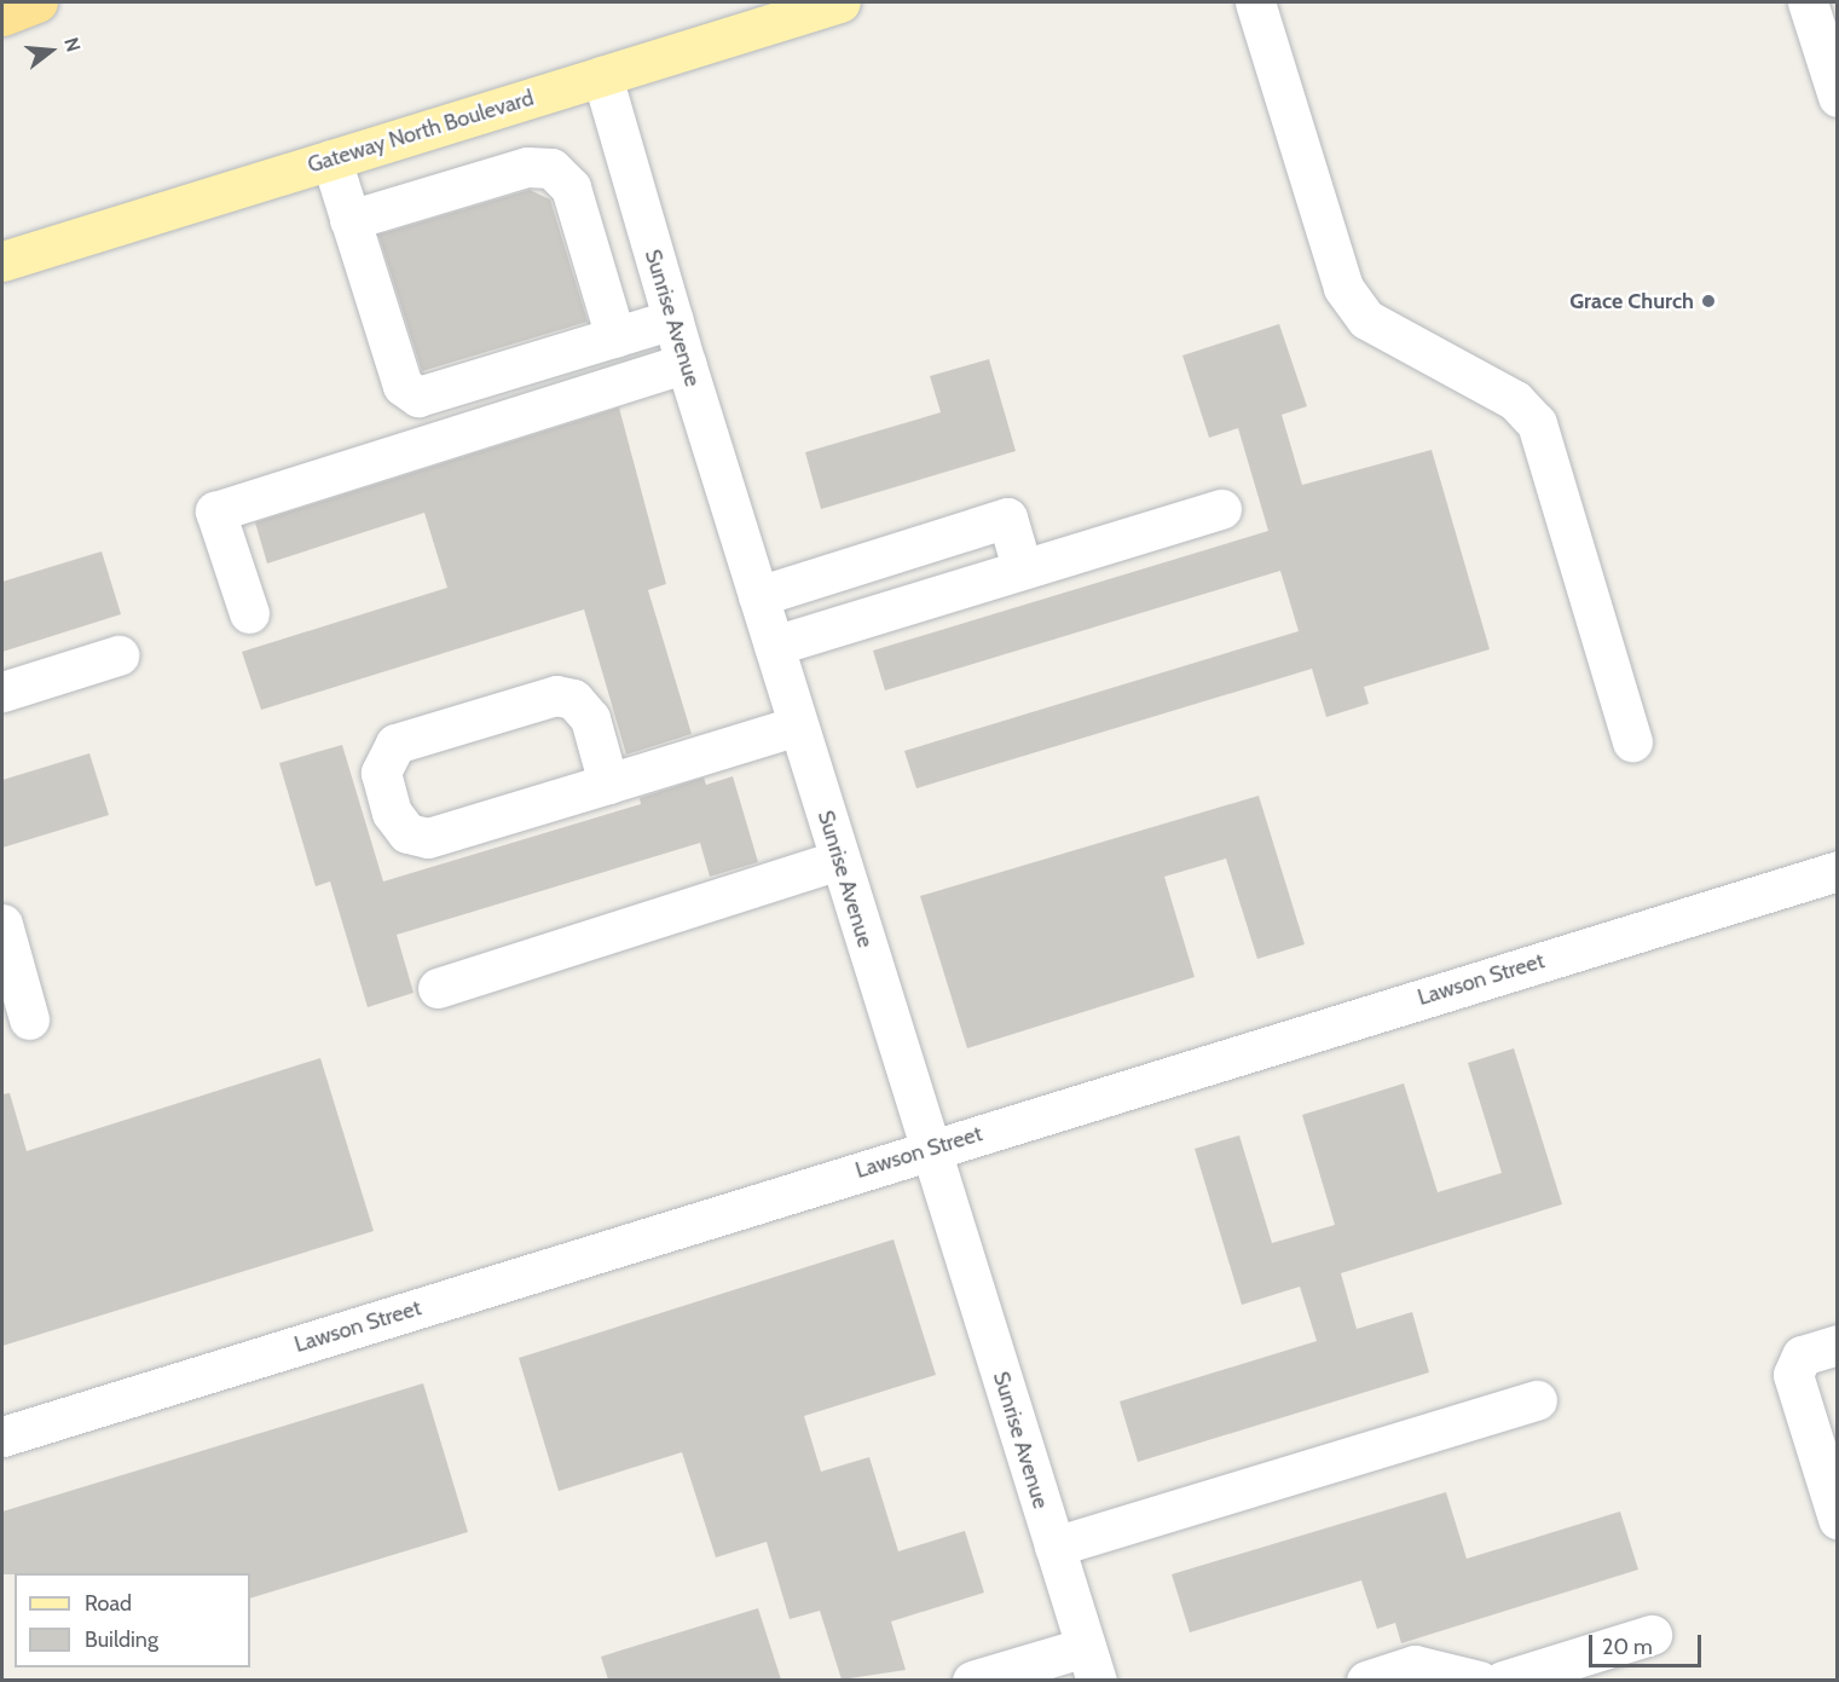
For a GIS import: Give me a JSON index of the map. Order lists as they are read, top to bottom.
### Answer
{
  "streets": {
    "main road": ["Gateway North Boulevard"],
    "street": ["Sunrise Avenue", "Lawson Street"]
  },
  "crossings": [
    ["Gateway North Boulevard", "Sunrise Avenue"],
    ["Sunrise Avenue", "Lawson Street"]
  ],
  "places": ["Grace Church"],
  "legend": ["Road", "Building"],
  "scale_bar": "20 m",
  "north": "right"
}
